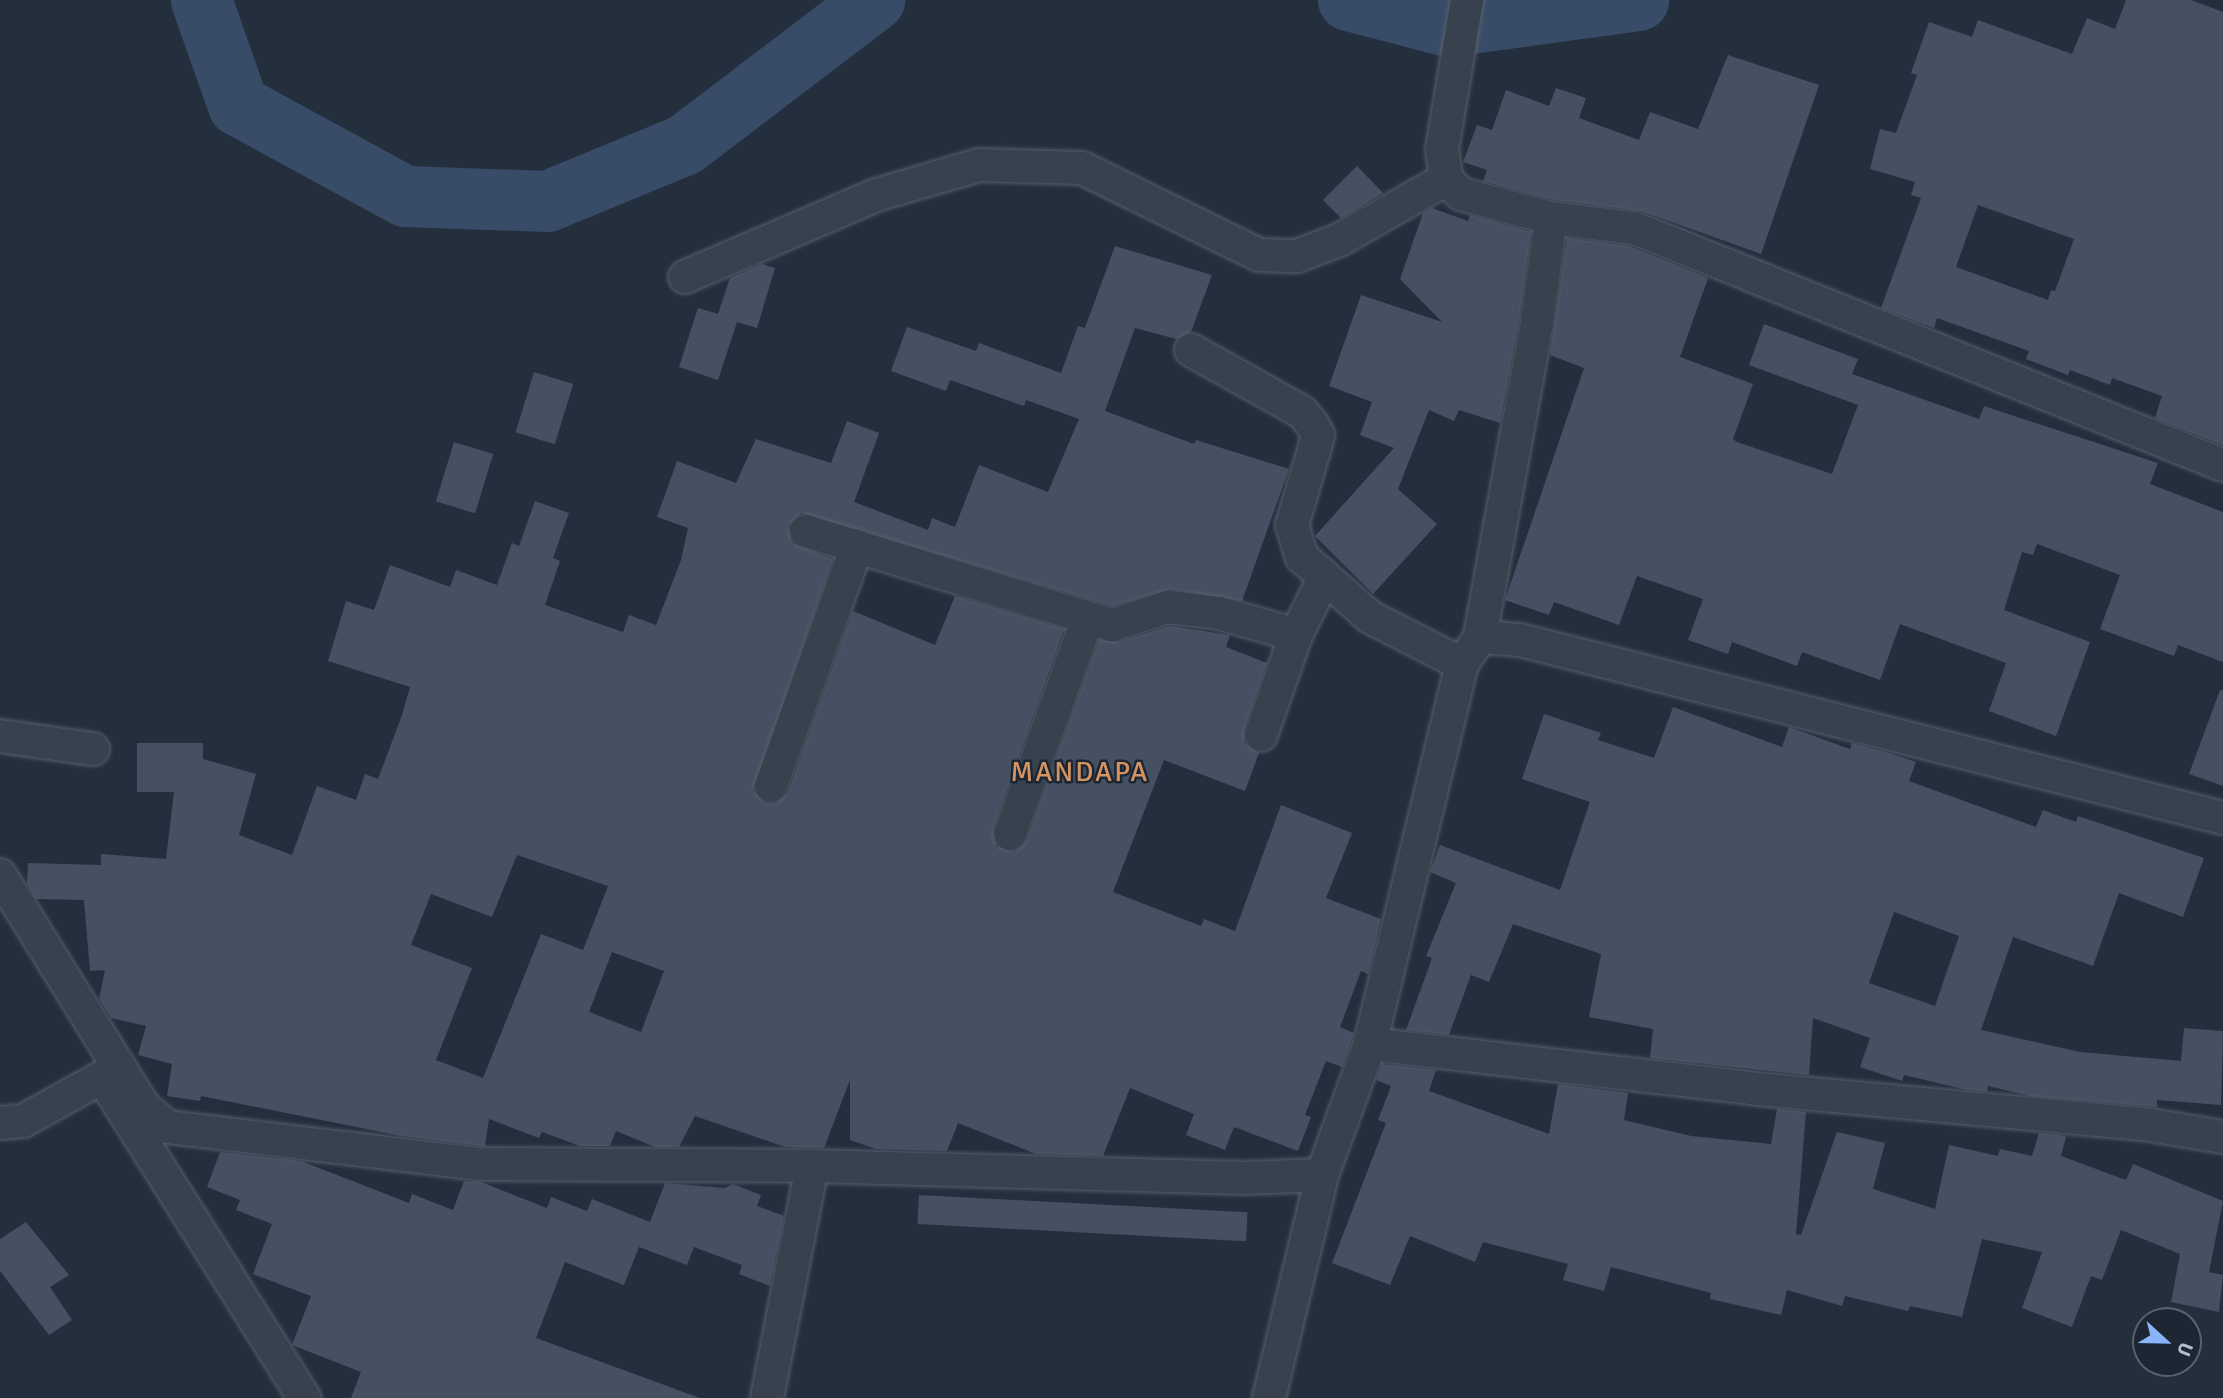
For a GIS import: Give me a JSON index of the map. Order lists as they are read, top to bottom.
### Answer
{
  "districts": ["MANDAPA"],
  "north": "right"
}
